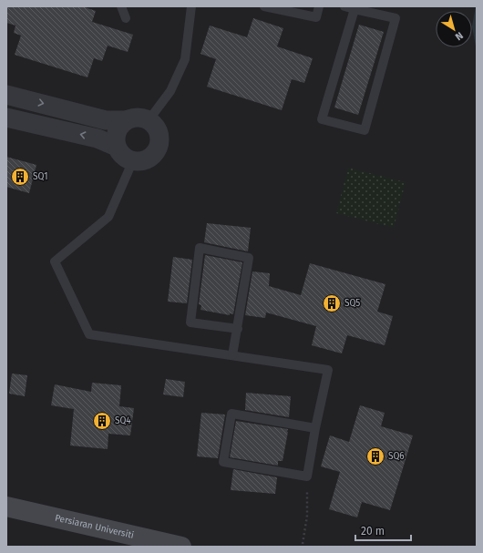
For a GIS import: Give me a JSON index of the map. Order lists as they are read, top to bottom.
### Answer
{
  "streets": {
    "street": ["Persiaran Universiti"]
  },
  "places": {
    "building": [
      "SQ1",
      "SQ5",
      "SQ4",
      "SQ6"
    ]
  },
  "scale_bar": "20 m",
  "north": "bottom right"
}
